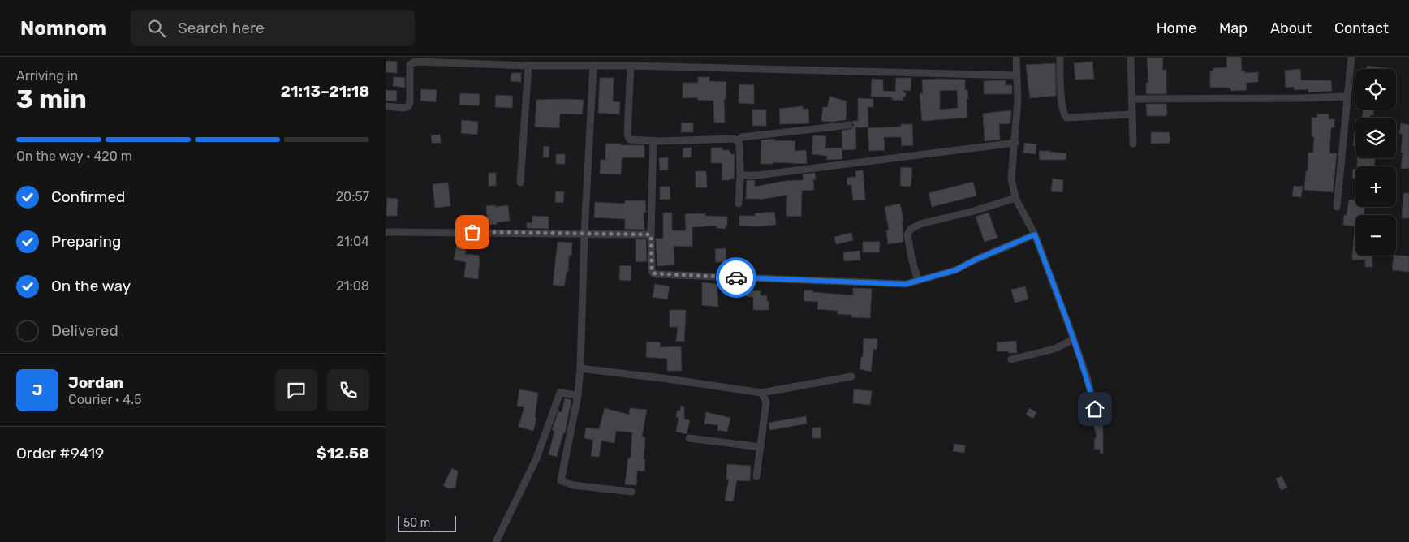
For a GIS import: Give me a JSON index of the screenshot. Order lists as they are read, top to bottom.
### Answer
{
  "scale_bar": "50 m",
  "page": {
    "header": "Nomnom",
    "search": "Search here",
    "nav": [
      "Home",
      "Map",
      "About",
      "Contact"
    ],
    "heading": ["3 min", "Arriving in", "21:13–21:18"],
    "panel": [
      "Jordan",
      "Courier · 4.5",
      "Order #9419",
      "$12.58"
    ],
    "map_buttons": ["+", "−"],
    "bar": "On the way · 420 m",
    "list": [
      ["Confirmed", "20:57"],
      ["Preparing", "21:04"],
      ["On the way", "21:08"],
      "Delivered"
    ],
    "round": "J",
    "scale": "50 m"
  }
}
